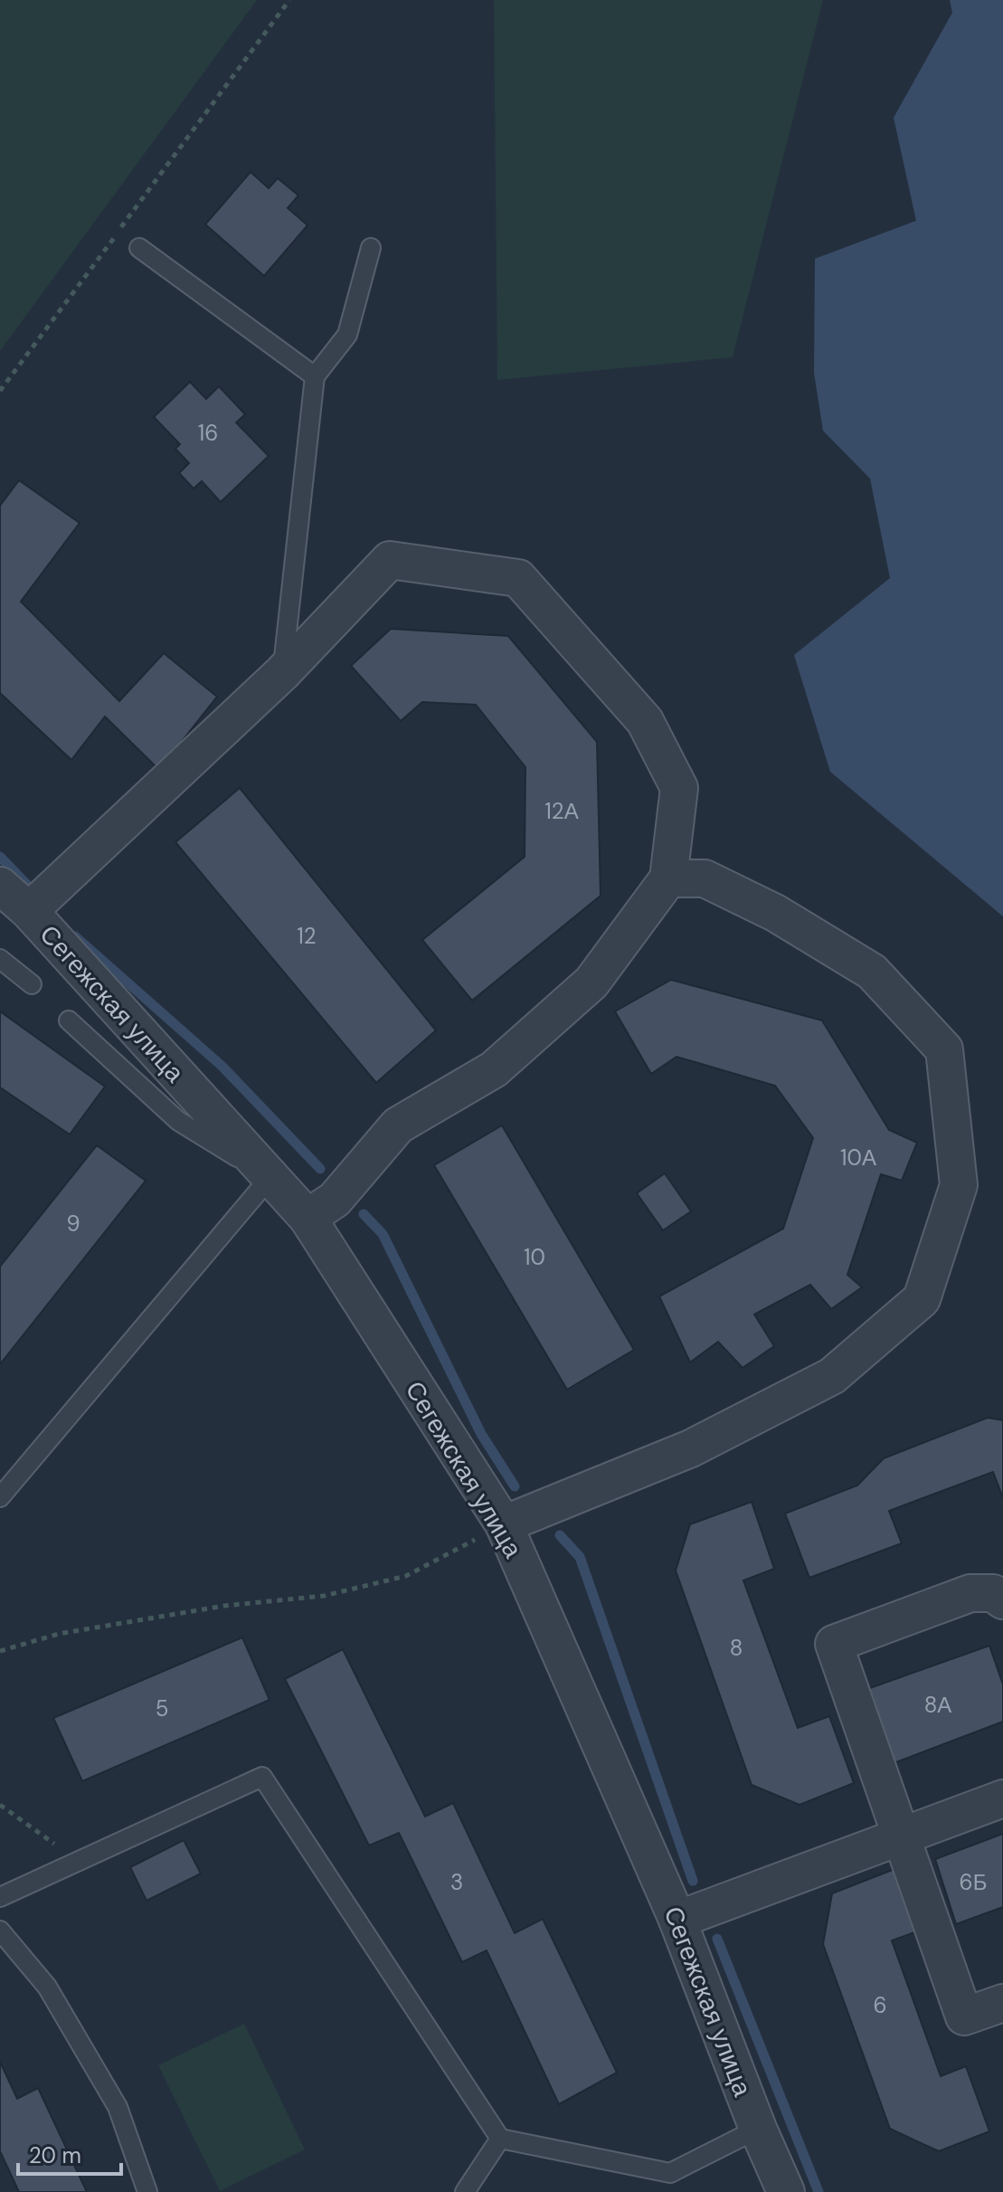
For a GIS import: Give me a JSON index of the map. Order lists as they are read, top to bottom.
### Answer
{
  "streets": {
    "street": ["Сегежская улица"]
  },
  "house_numbers": [
    "16",
    "12А",
    "12",
    "10А",
    "9",
    "10",
    "8",
    "8А",
    "5",
    "3",
    "6Б",
    "6"
  ],
  "scale_bar": "20 m"
}
